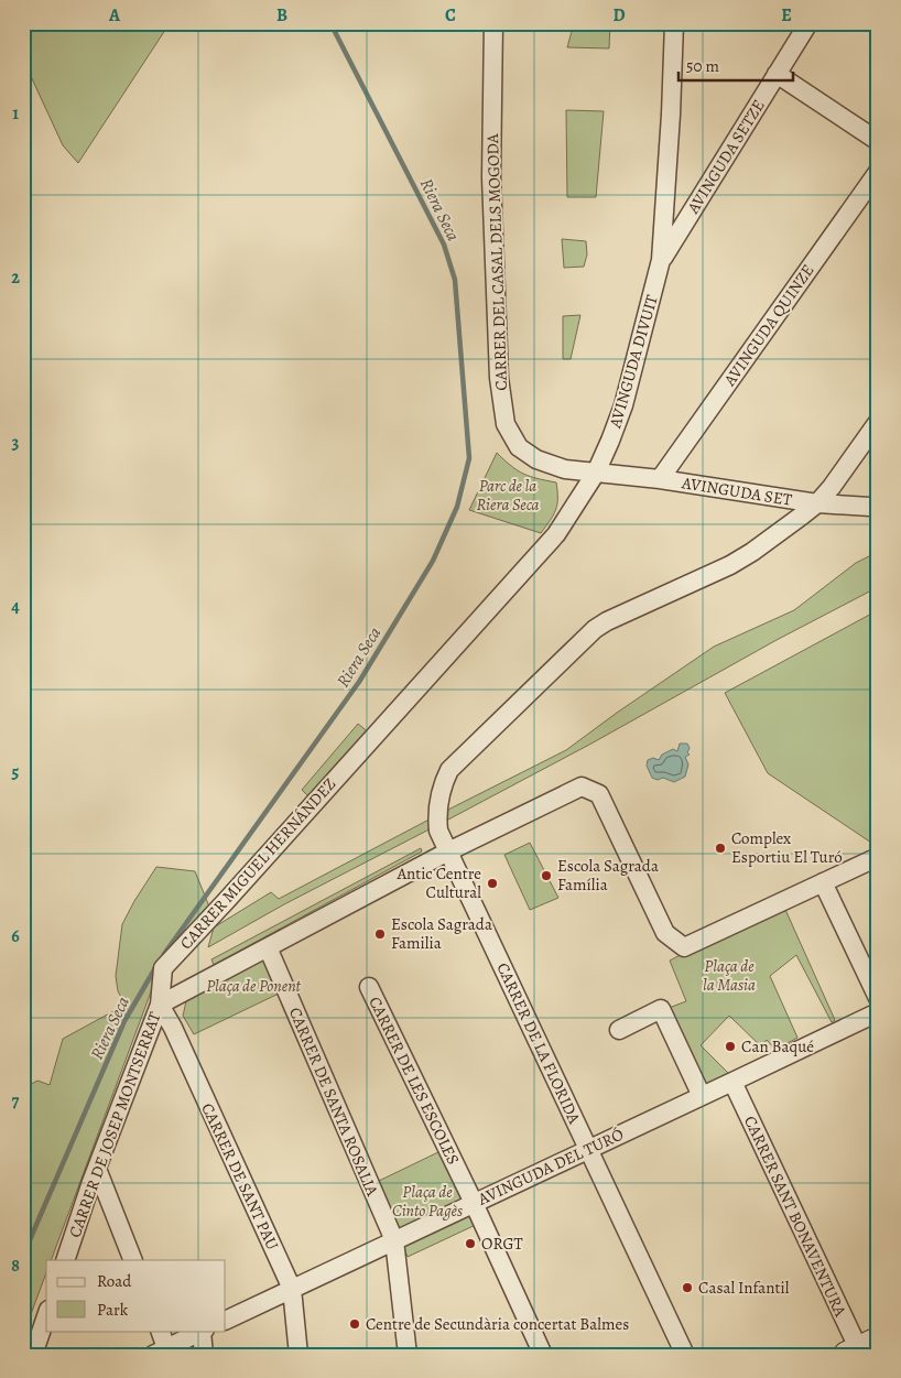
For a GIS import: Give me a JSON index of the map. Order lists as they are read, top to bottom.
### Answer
{
  "streets": {
    "street": [
      "AVINGUDA SETZE",
      "CARRER DEL CASAL DELS MOGODA",
      "AVINGUDA QUINZE",
      "AVINGUDA DIVUIT",
      "AVINGUDA SET",
      "CARRER MIGUEL HERNÁNDEZ",
      "CARRER DE LA FLORIDA",
      "CARRER DE LES ESCOLES",
      "CARRER DE SANTA ROSALIA",
      "CARRER DE JOSEP MONTSERRAT",
      "AVINGUDA DEL TURÓ",
      "CARRER DE SANT PAU",
      "CARRER SANT BONAVENTURA"
    ]
  },
  "crossings": [
    ["AVINGUDA SETZE", "AVINGUDA DIVUIT"],
    ["CARRER DEL CASAL DELS MOGODA", "AVINGUDA DIVUIT"],
    ["CARRER DEL CASAL DELS MOGODA", "AVINGUDA SET"],
    ["AVINGUDA QUINZE", "AVINGUDA SET"],
    ["AVINGUDA DIVUIT", "AVINGUDA SET"],
    ["AVINGUDA DIVUIT", "CARRER MIGUEL HERNÁNDEZ"],
    ["AVINGUDA SET", "CARRER DE LA FLORIDA"],
    ["CARRER MIGUEL HERNÁNDEZ", "CARRER DE JOSEP MONTSERRAT"],
    ["CARRER MIGUEL HERNÁNDEZ", "CARRER DE SANT PAU"],
    ["CARRER DE LA FLORIDA", "AVINGUDA DEL TURÓ"],
    ["CARRER DE LES ESCOLES", "AVINGUDA DEL TURÓ"],
    ["CARRER DE SANTA ROSALIA", "AVINGUDA DEL TURÓ"],
    ["CARRER DE JOSEP MONTSERRAT", "CARRER DE SANT PAU"],
    ["AVINGUDA DEL TURÓ", "CARRER DE SANT PAU"],
    ["AVINGUDA DEL TURÓ", "CARRER SANT BONAVENTURA"]
  ],
  "water": ["Riera Seca"],
  "parks": [
    "Parc de la Riera Seca",
    "Plaça de la Masia",
    "Plaça de Ponent",
    "Plaça de Cinto Pagès"
  ],
  "places": [
    "Complex Esportiu El Turó",
    "Escola Sagrada Família",
    "Antic Centre Cultural",
    "Escola Sagrada Familia",
    "Can Baqué",
    "ORGT",
    "Casal Infantil",
    "Centre de Secundària concertat Balmes"
  ],
  "legend": ["Road", "Park"],
  "scale_bar": "50 m",
  "grid": {
    "columns": [
      "A",
      "B",
      "C",
      "D",
      "E"
    ],
    "rows": [
      "1",
      "2",
      "3",
      "4",
      "5",
      "6",
      "7",
      "8"
    ]
  }
}
